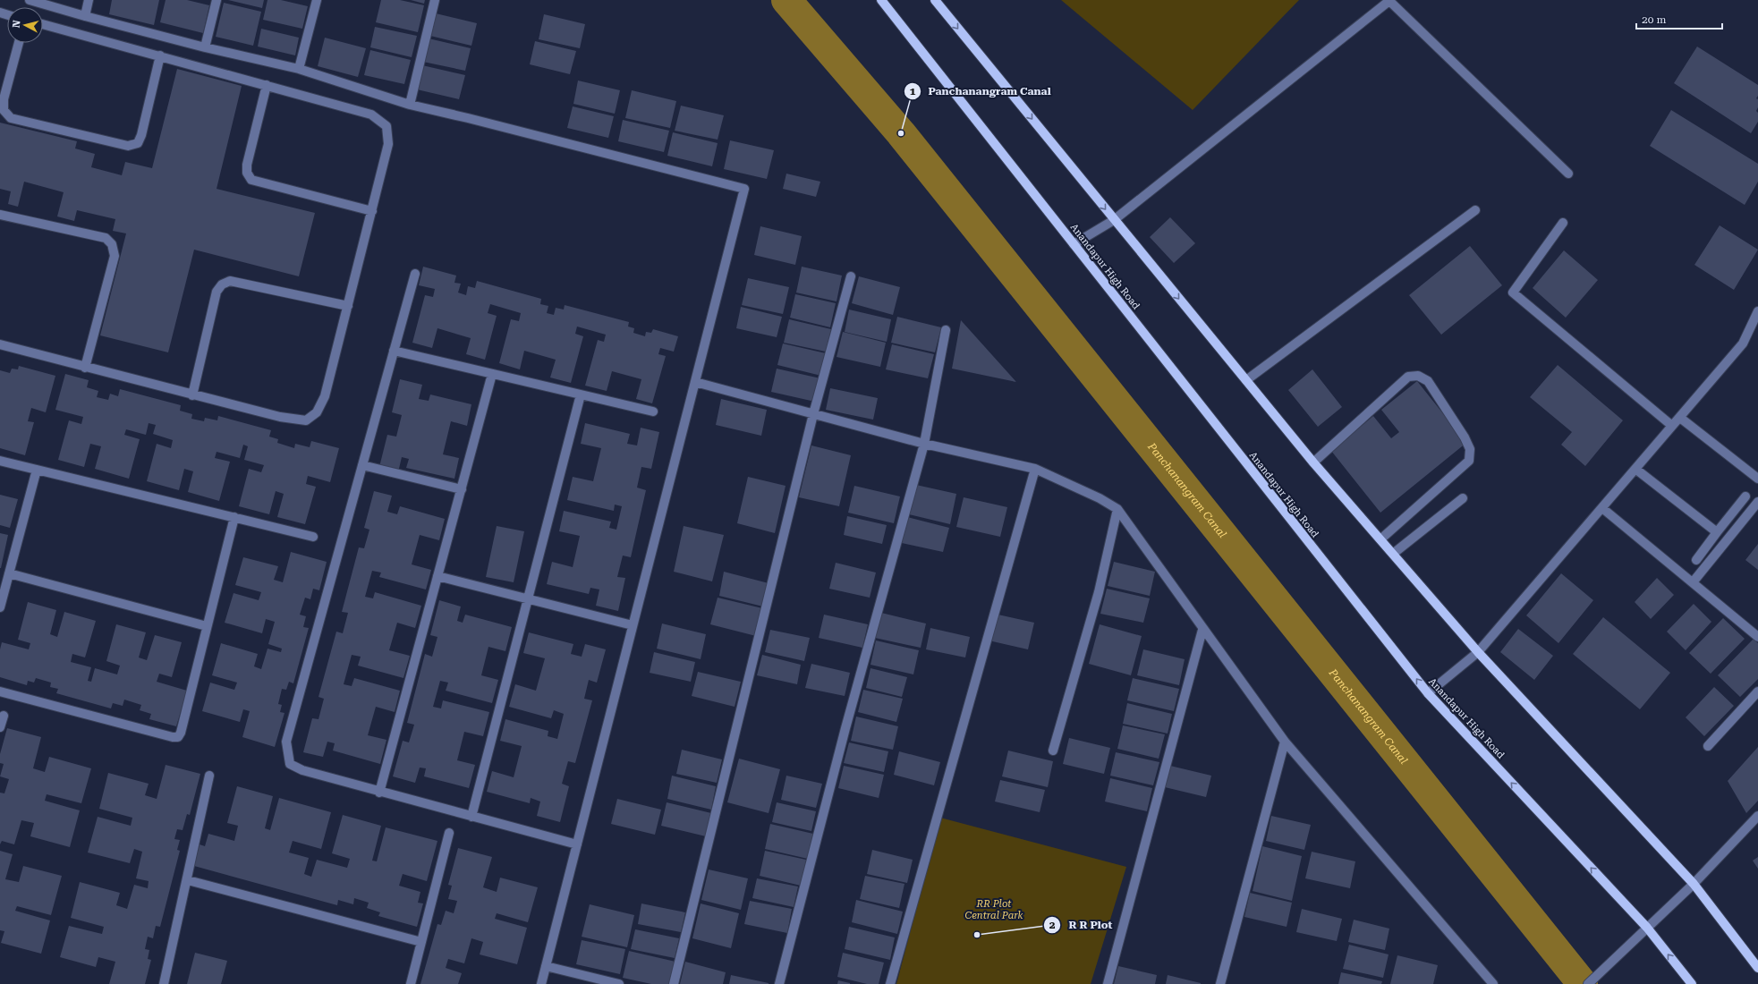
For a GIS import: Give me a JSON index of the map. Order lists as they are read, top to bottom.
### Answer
{
  "streets": {
    "main road": ["Anandapur High Road"]
  },
  "water": ["Panchanangram Canal"],
  "parks": ["RR Plot Central Park"],
  "places": ["Panchanangram Canal", "R R Plot"],
  "scale_bar": "20 m",
  "north": "left"
}
